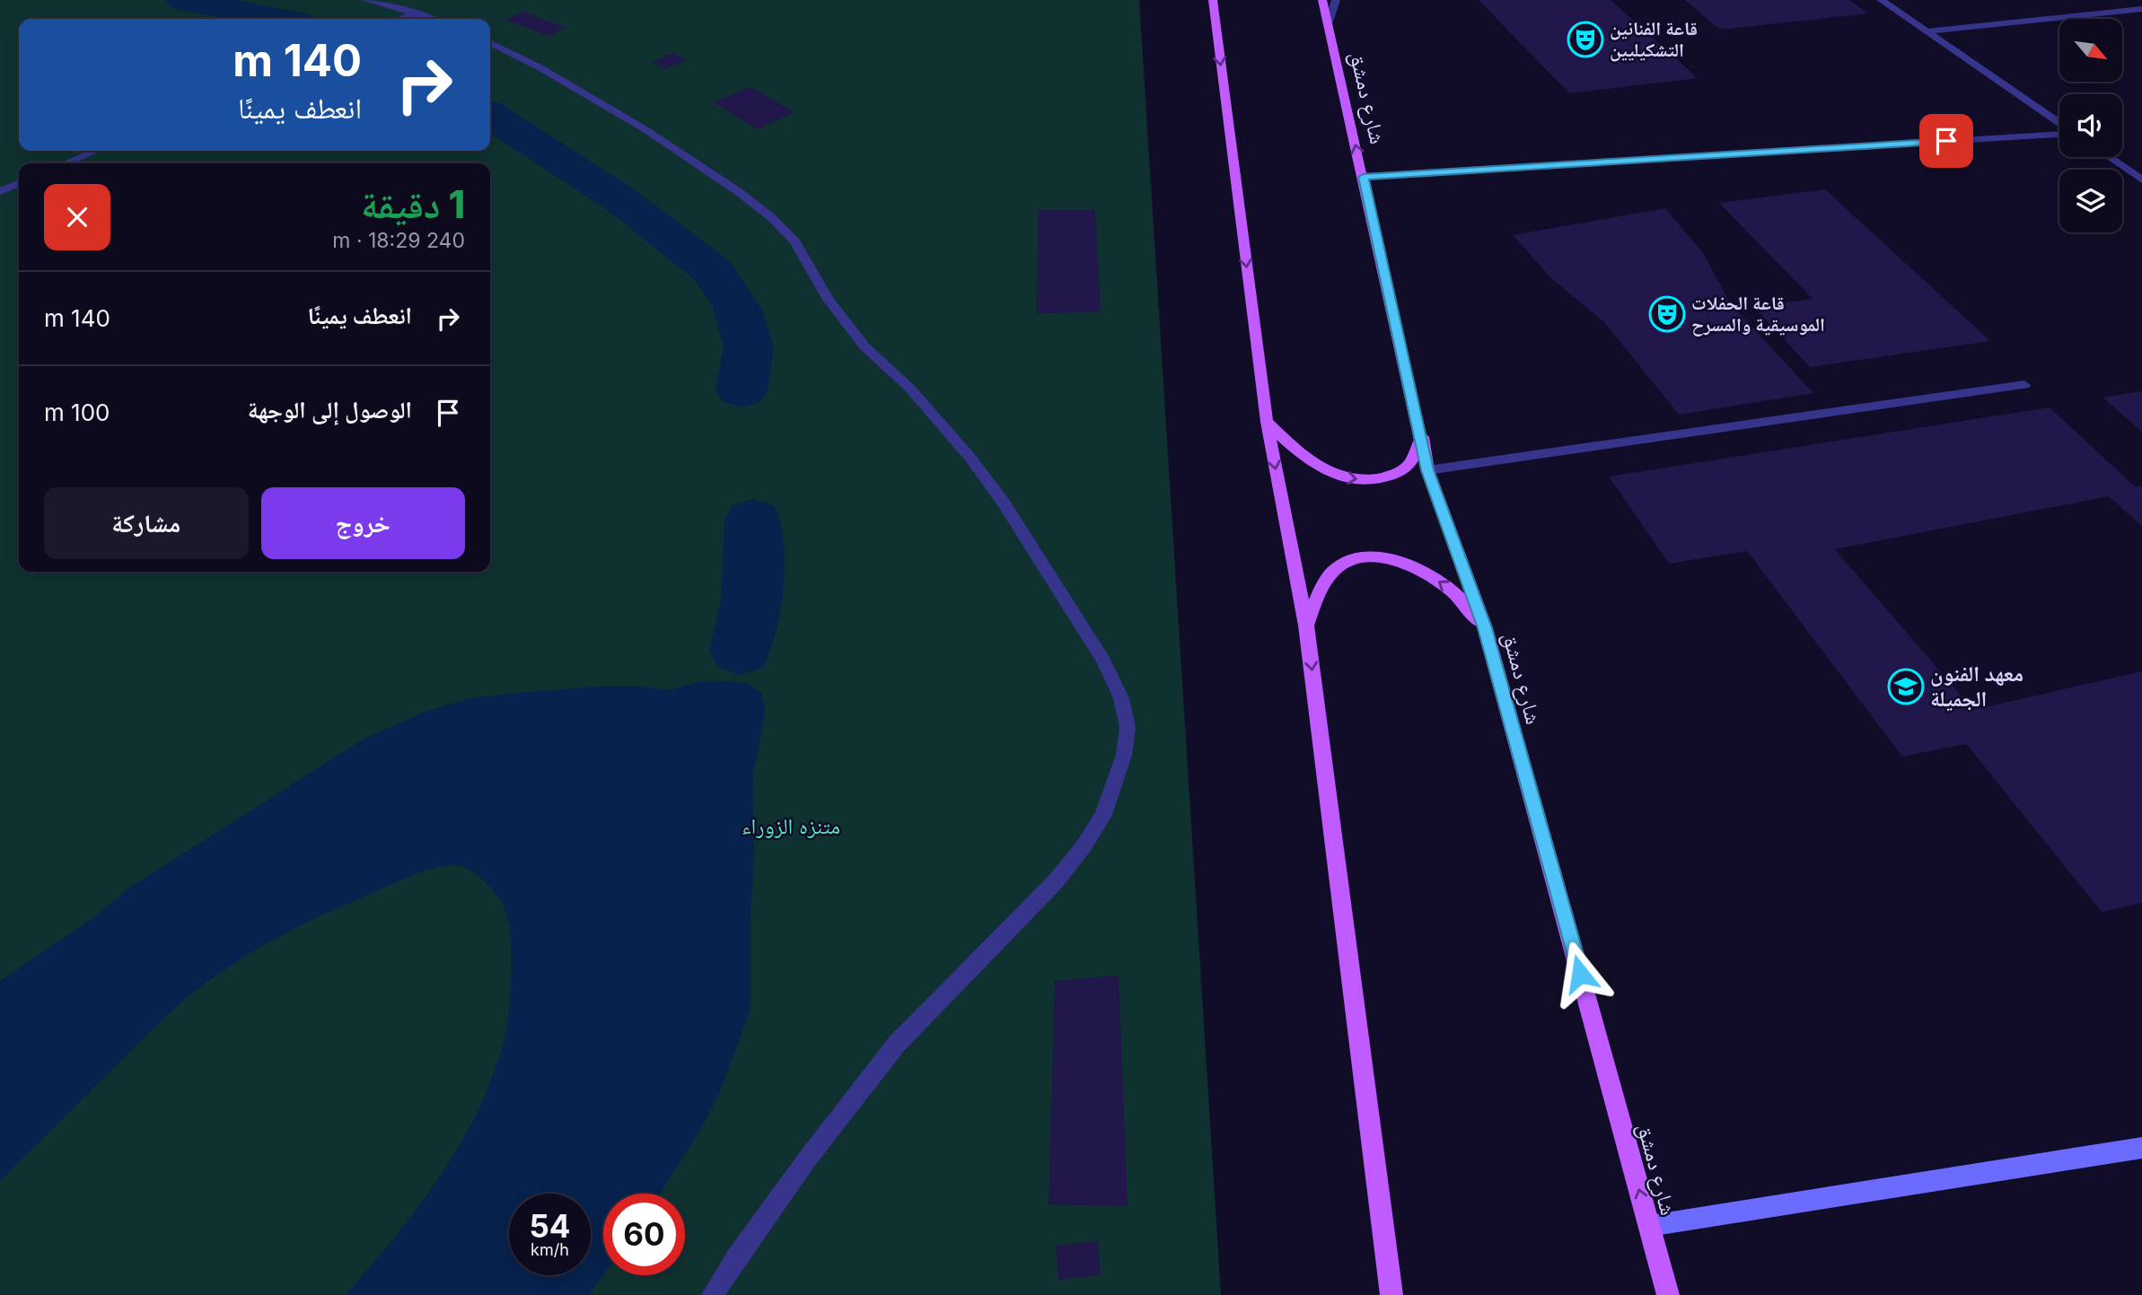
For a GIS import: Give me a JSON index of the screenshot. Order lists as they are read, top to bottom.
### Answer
{
  "streets": {
    "main road": ["شارع دمشق"]
  },
  "one_way": ["شارع دمشق"],
  "parks": ["متنزه الزوراء"],
  "places": {
    "theatre": ["قاعة الفنانين التشكيليين", "قاعة الحفلات الموسيقية والمسرح"],
    "school or university": ["معهد الفنون الجميلة"]
  },
  "north": "bottom right",
  "page": {
    "turn": ["140 m", "انعطف يمينًا"],
    "heading": ["1 دقيقة", "240 m · 18:29"],
    "list": [
      {
        "name": "انعطف يمينًا",
        "value": "140 m"
      },
      {
        "name": "الوصول إلى الوجهة",
        "value": "100 m"
      }
    ],
    "buttons": ["خروج", "مشاركة"],
    "speed": "54 km/h",
    "limit": "60"
  }
}
